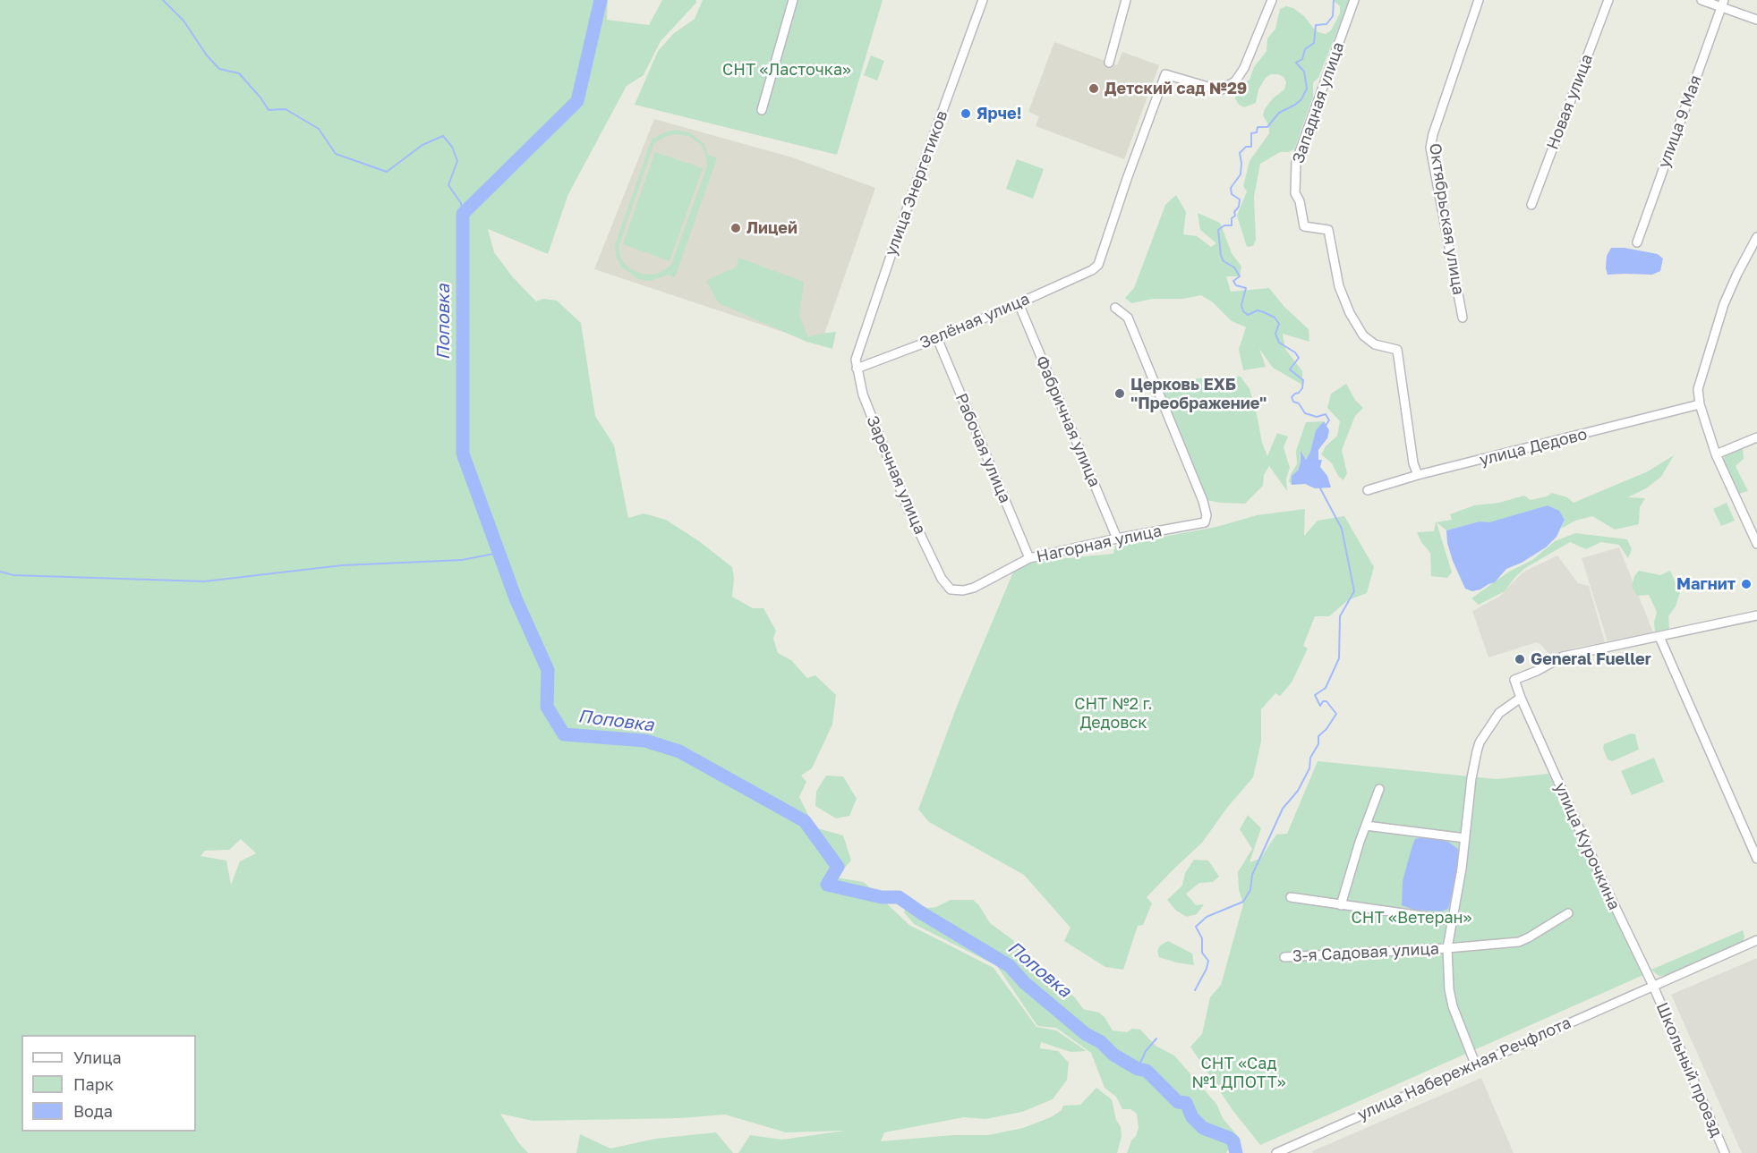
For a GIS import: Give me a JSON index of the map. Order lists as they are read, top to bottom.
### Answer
{
  "streets": {
    "street": [
      "Новая улица",
      "Западная улица",
      "улица 9 Мая",
      "улица Энергетиков",
      "Октябрьская улица",
      "Зелёная улица",
      "Фабричная улица",
      "улица Дедово",
      "Рабочая улица",
      "Заречная улица",
      "Нагорная улица",
      "улица Курочкина",
      "3-я Садовая улица",
      "улица Набережная Речфлота",
      "Школьный проезд"
    ]
  },
  "crossings": [
    ["Западная улица", "улица Дедово"],
    ["улица Энергетиков", "Зелёная улица"],
    ["улица Энергетиков", "Заречная улица"],
    ["Зелёная улица", "Фабричная улица"],
    ["Зелёная улица", "Рабочая улица"],
    ["Зелёная улица", "Заречная улица"],
    ["Фабричная улица", "Нагорная улица"],
    ["Рабочая улица", "Нагорная улица"],
    ["Заречная улица", "Нагорная улица"],
    ["улица Курочкина", "улица Набережная Речфлота"],
    ["улица Курочкина", "Школьный проезд"],
    ["улица Набережная Речфлота", "Школьный проезд"]
  ],
  "water": ["Поповка"],
  "parks": [
    "СНТ «Ласточка»",
    "СНТ №2 г. Дедовск",
    "СНТ «Ветеран»",
    "СНТ «Сад №1 ДПОТТ»"
  ],
  "places": [
    "Детский сад №29",
    "Ярче!",
    "Лицей",
    "Церковь ЕХБ \"Преображение\"",
    "Магнит",
    "General Fueller"
  ],
  "legend": ["Улица", "Парк", "Вода"]
}
